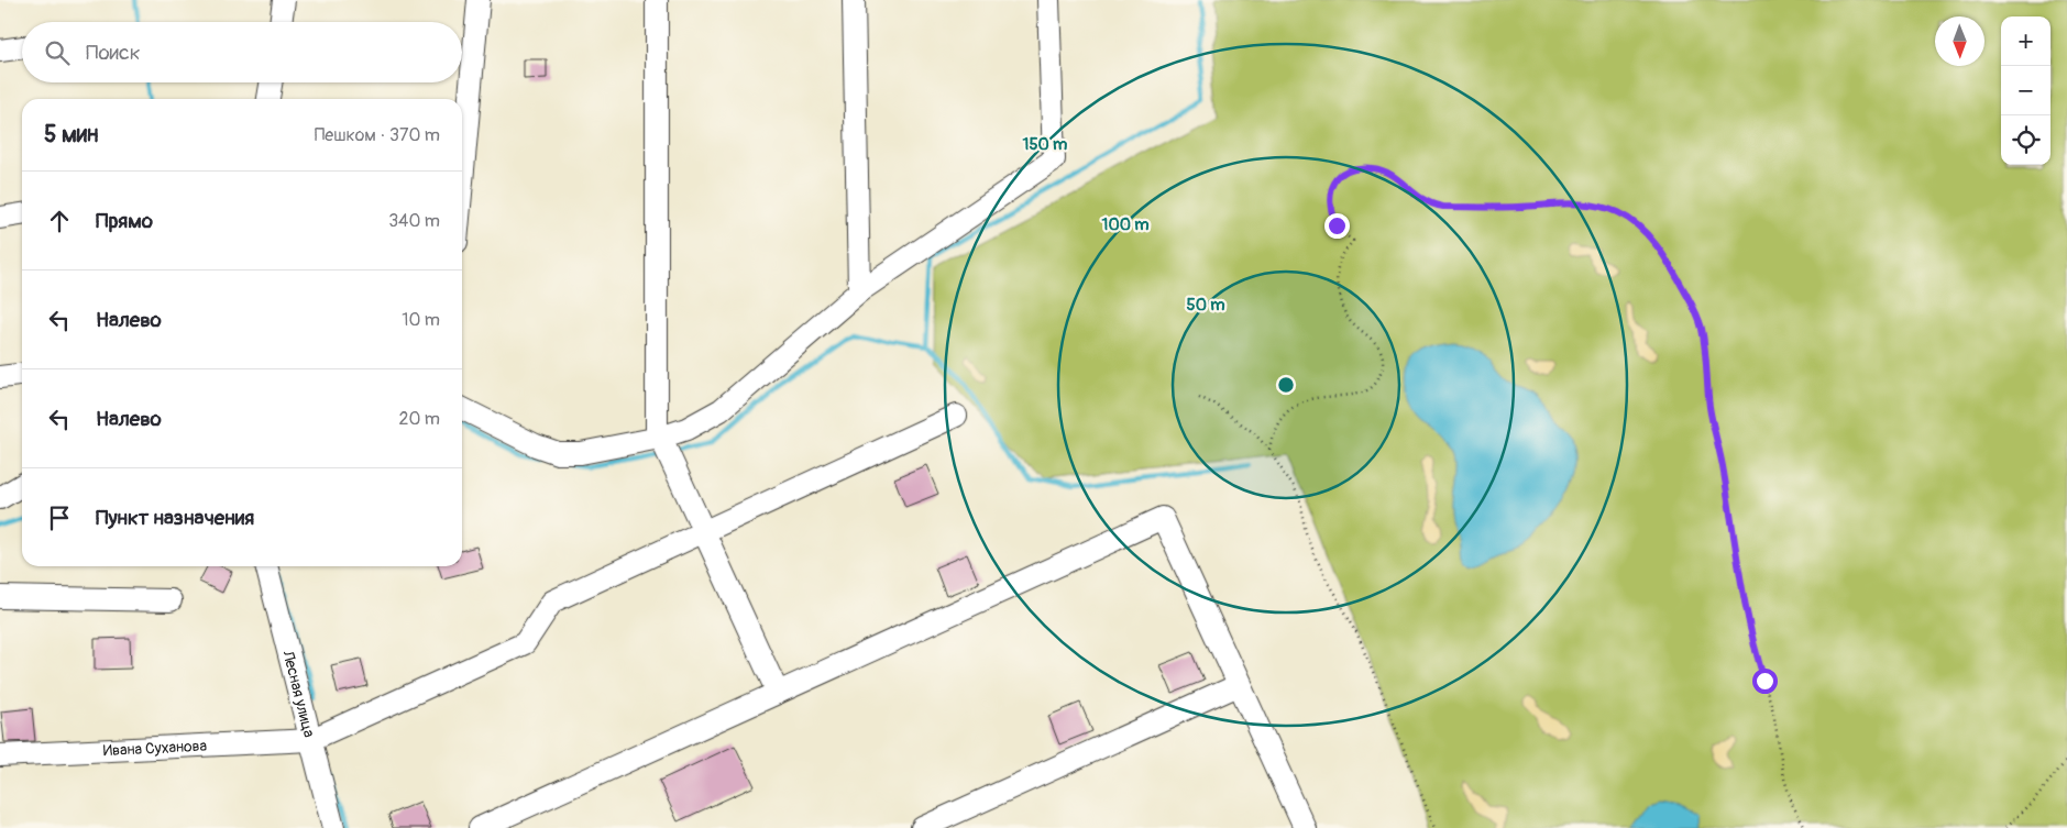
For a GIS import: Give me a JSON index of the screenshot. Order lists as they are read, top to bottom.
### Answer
{
  "streets": {
    "street": ["Лесная улица", "Ивана Суханова"]
  },
  "crossings": [
    ["Лесная улица", "Ивана Суханова"]
  ],
  "north": "bottom",
  "page": {
    "map_buttons": ["+", "−"],
    "search": "Поиск",
    "heading": ["5 мин", "Пешком · 370 m"],
    "list": [
      ["Прямо", "340 m"],
      ["Налево", "10 m"],
      ["Налево", "20 m"],
      "Пункт назначения"
    ]
  },
  "rings": ["150 m", "100 m", "50 m"]
}
